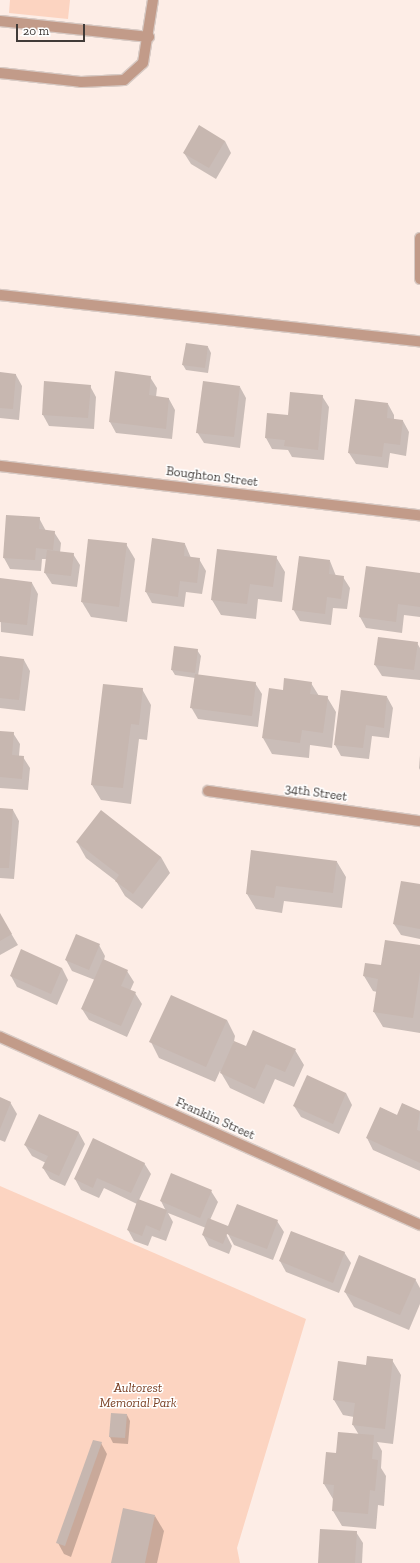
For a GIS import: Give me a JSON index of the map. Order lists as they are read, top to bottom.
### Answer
{
  "streets": {
    "street": ["Boughton Street", "34th Street", "Franklin Street"]
  },
  "parks": ["Aultorest Memorial Park"],
  "scale_bar": "20 m"
}
